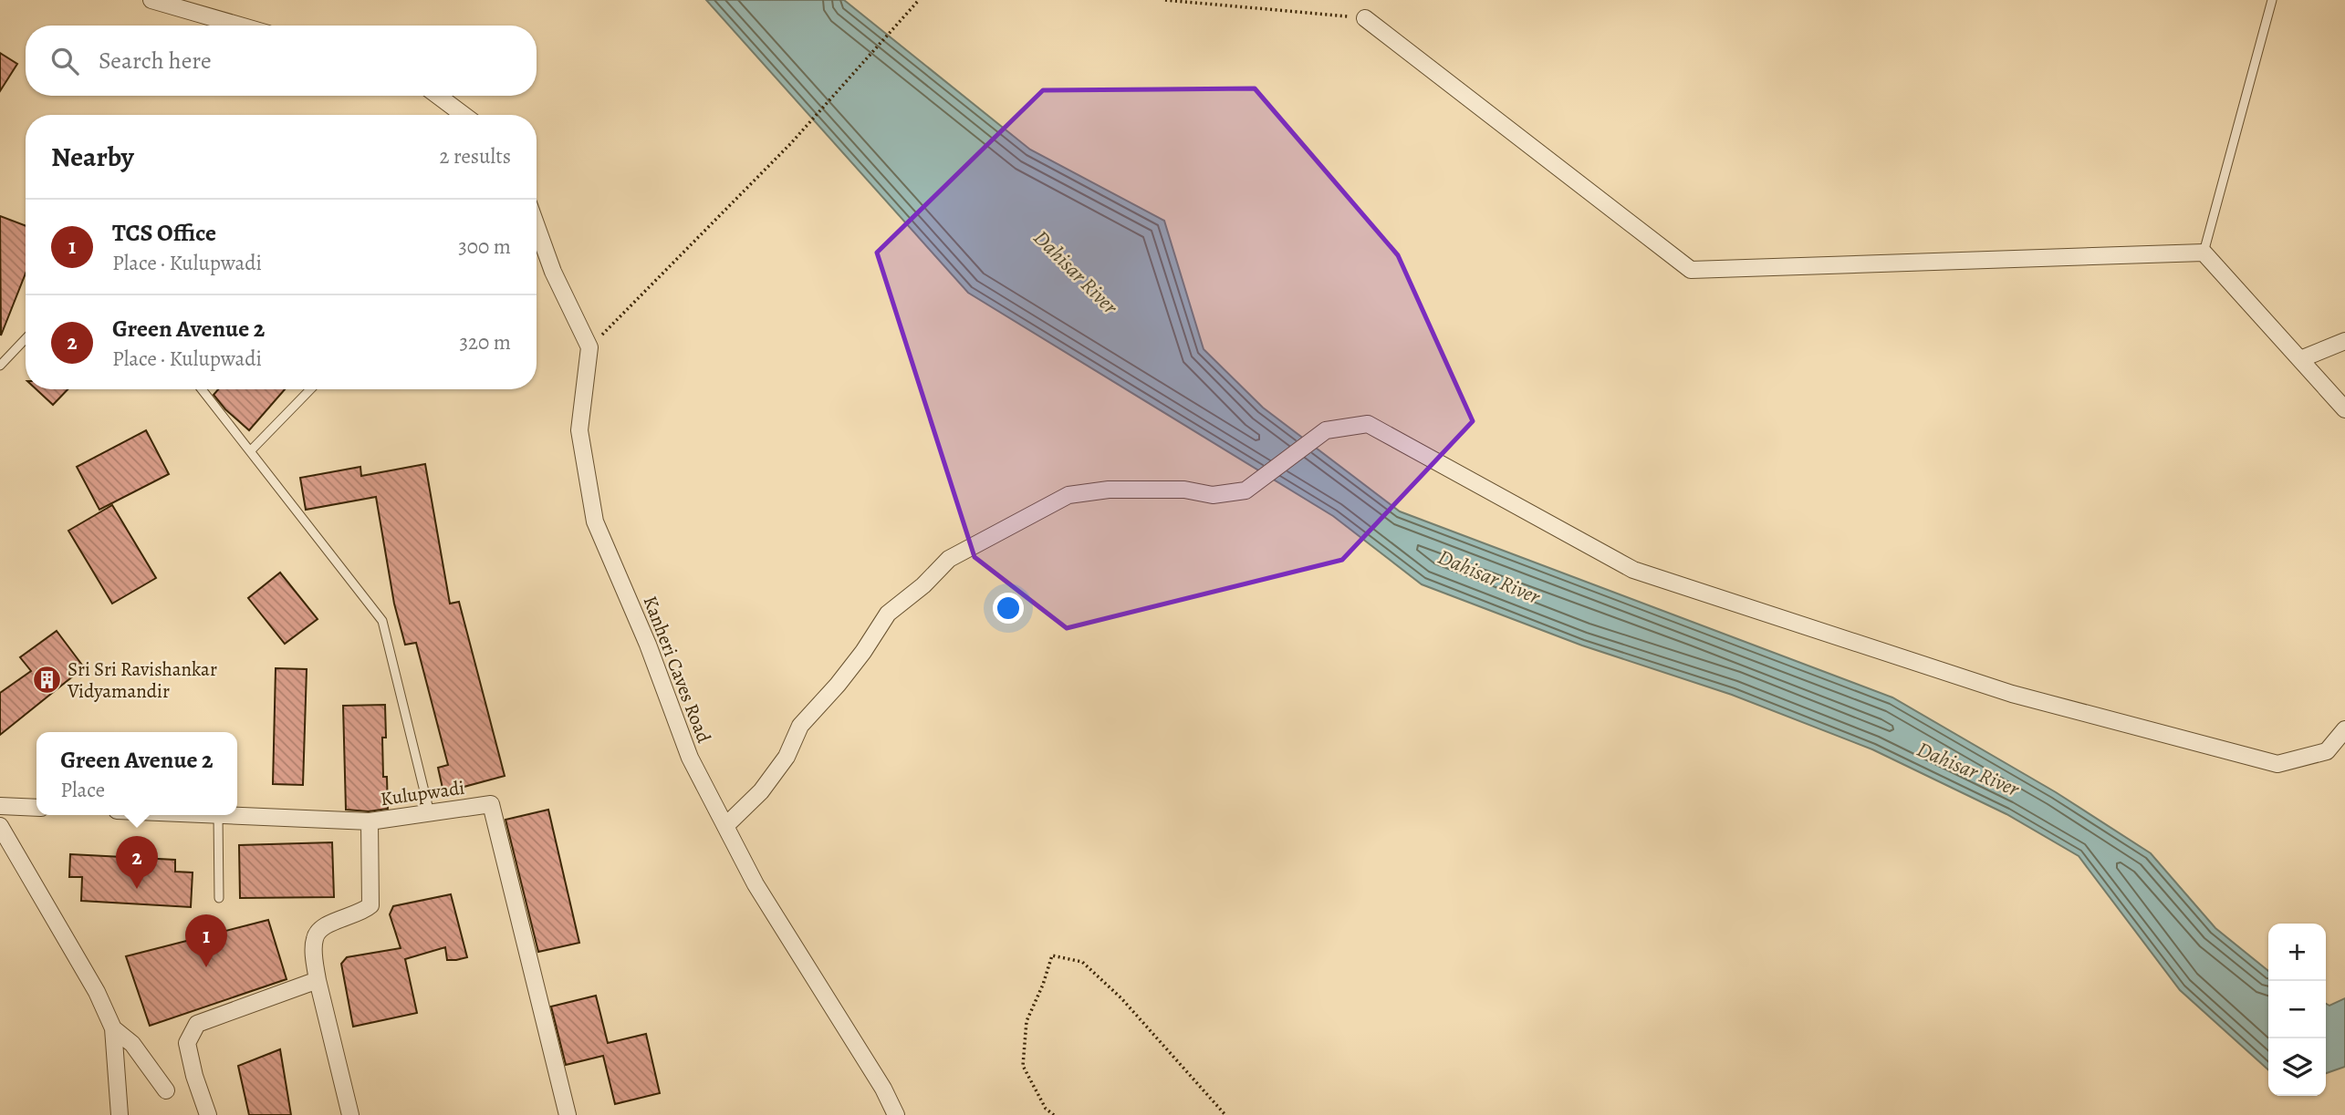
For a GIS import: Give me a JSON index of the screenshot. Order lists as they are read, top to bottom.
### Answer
{
  "streets": {
    "street": ["Kanheri Caves Road", "Kulupwadi"]
  },
  "water": ["Dahisar River"],
  "places": {
    "building": ["Sri Sri Ravishankar Vidyamandir"]
  },
  "page": {
    "search": "Search here",
    "heading": ["Nearby", "2 results"],
    "list": [
      {
        "mark": "1",
        "name": "TCS Office",
        "note": "Place · Kulupwadi",
        "value": "300 m"
      },
      {
        "mark": "2",
        "name": "Green Avenue 2",
        "note": "Place · Kulupwadi",
        "value": "320 m"
      }
    ],
    "popup": ["Green Avenue 2", "Place"],
    "pins": ["2", "1"],
    "map_buttons": ["+", "−"]
  }
}
